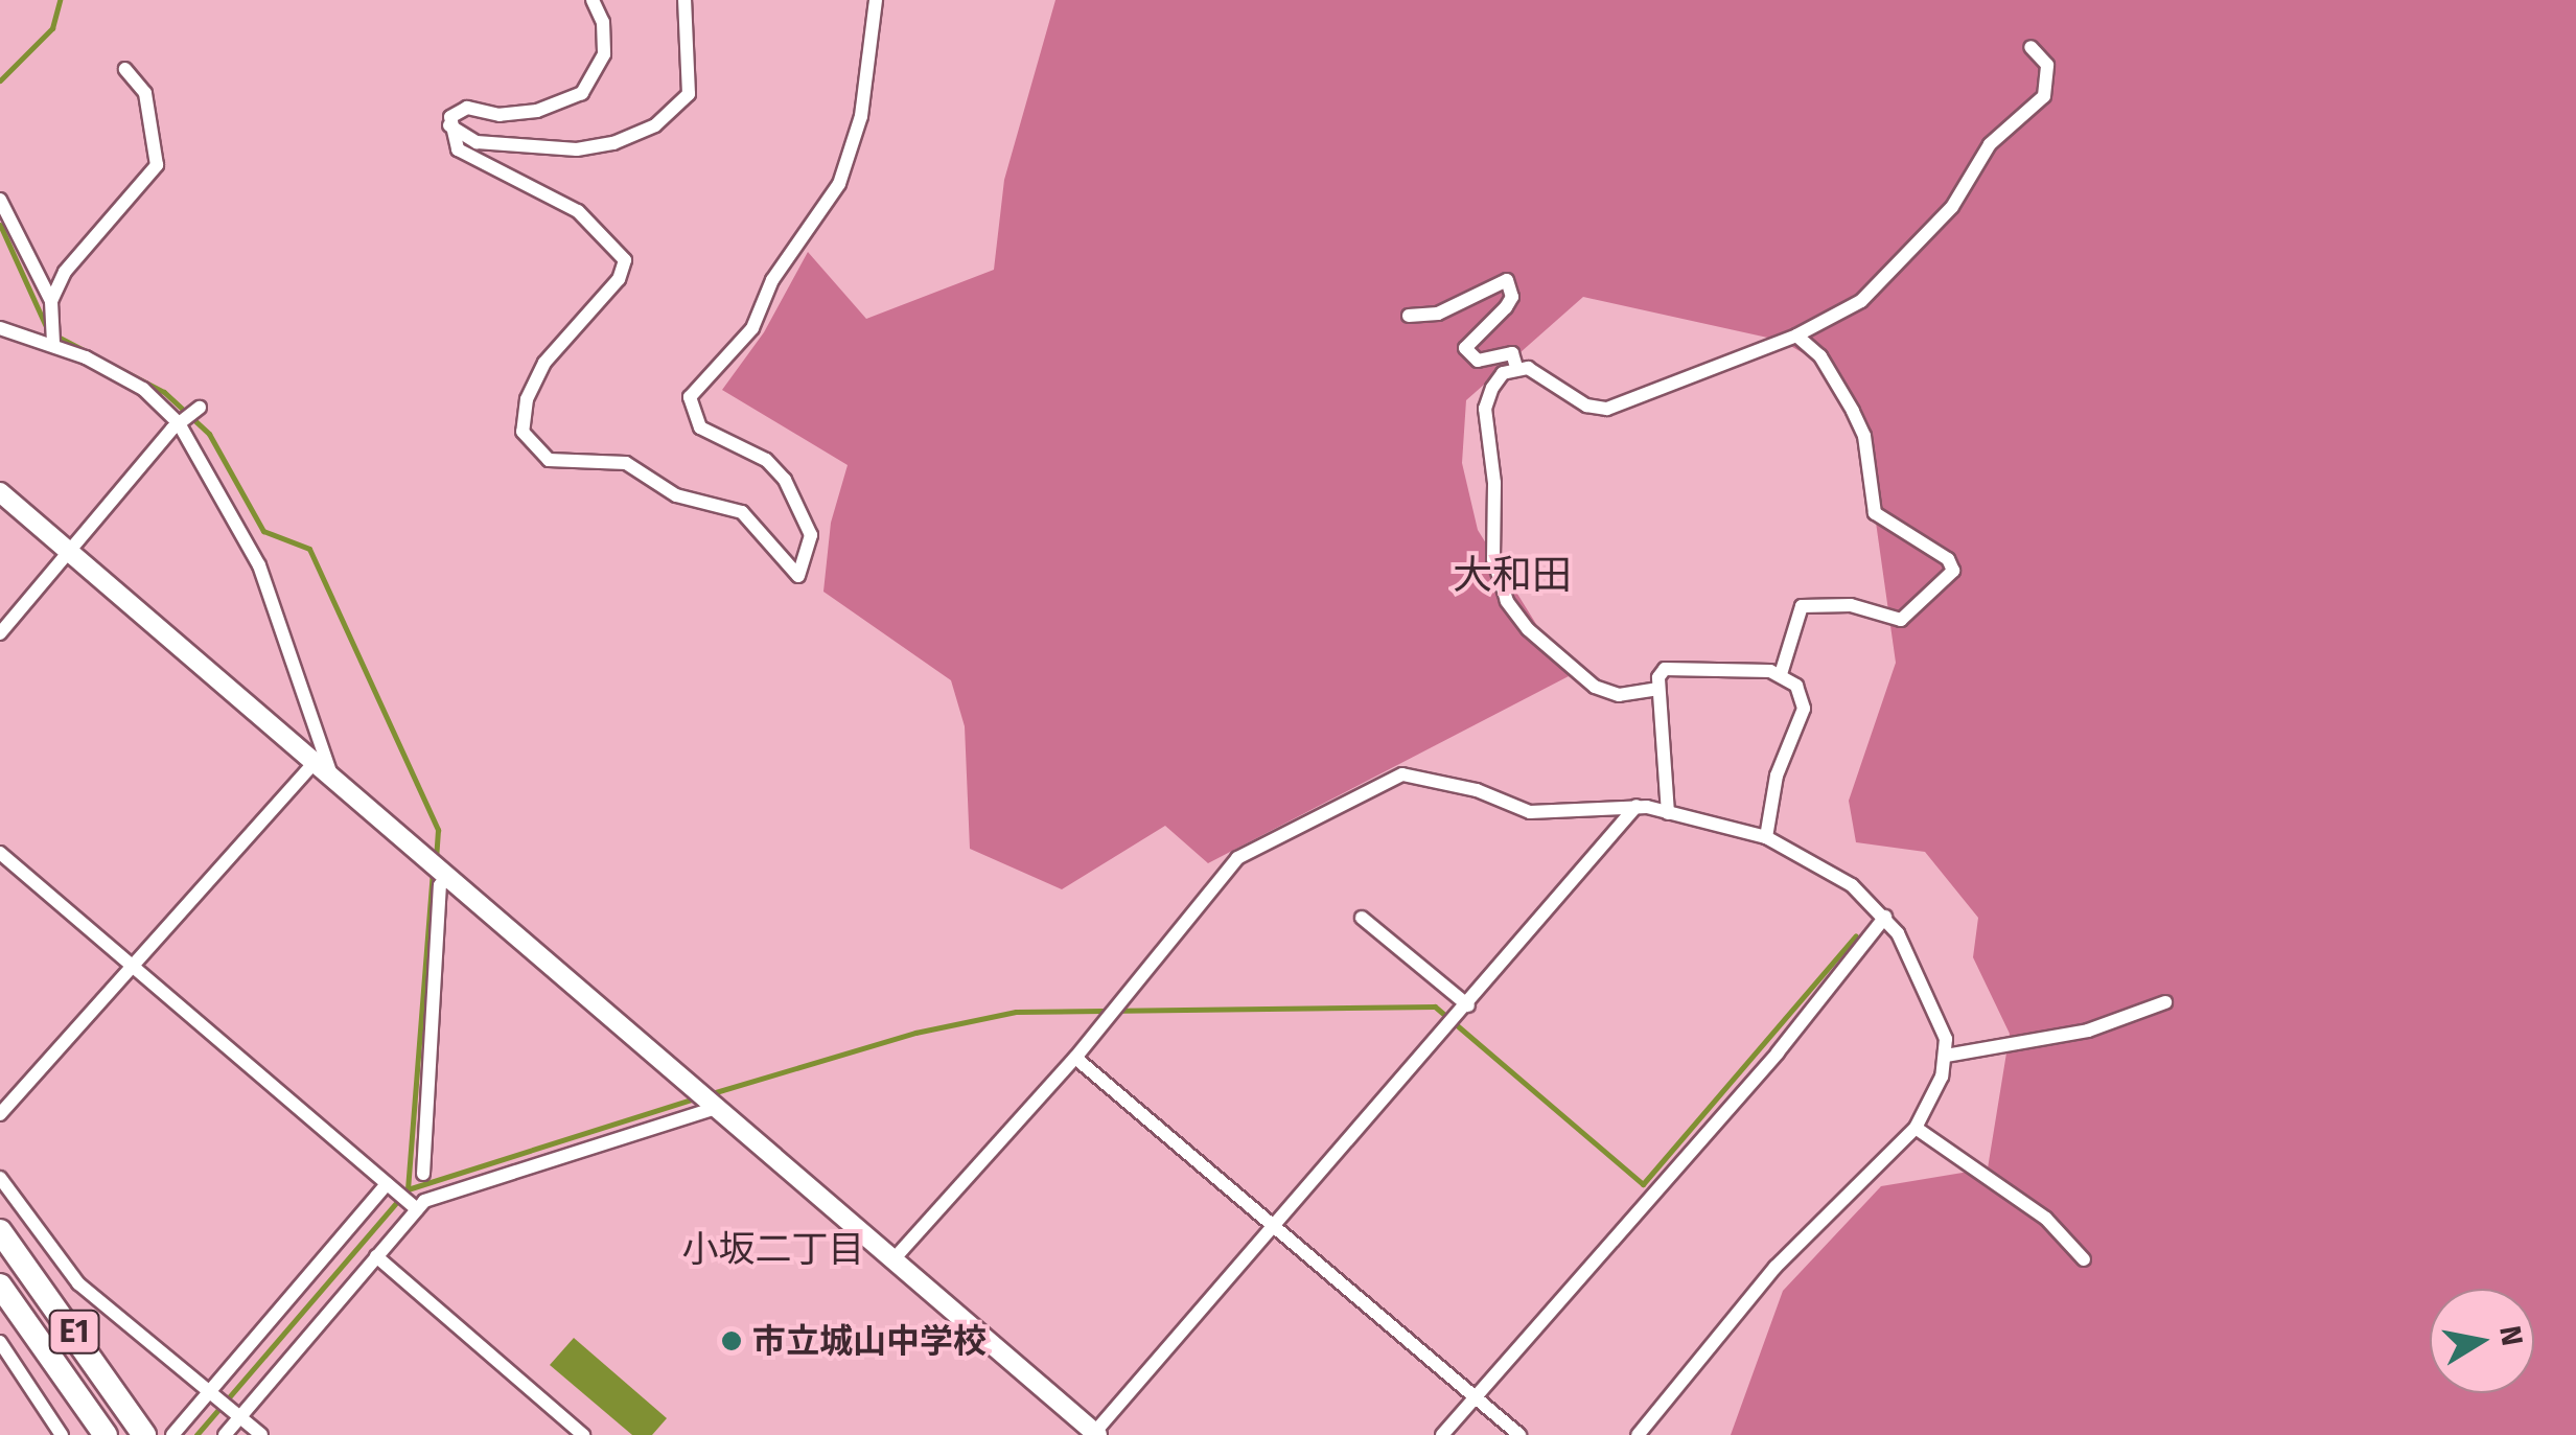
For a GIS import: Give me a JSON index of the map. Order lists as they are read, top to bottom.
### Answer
{
  "streets": {
    "highway": ["E1"]
  },
  "districts": ["大和田", "小坂二丁目"],
  "places": ["市立城山中学校"],
  "north": "right"
}
